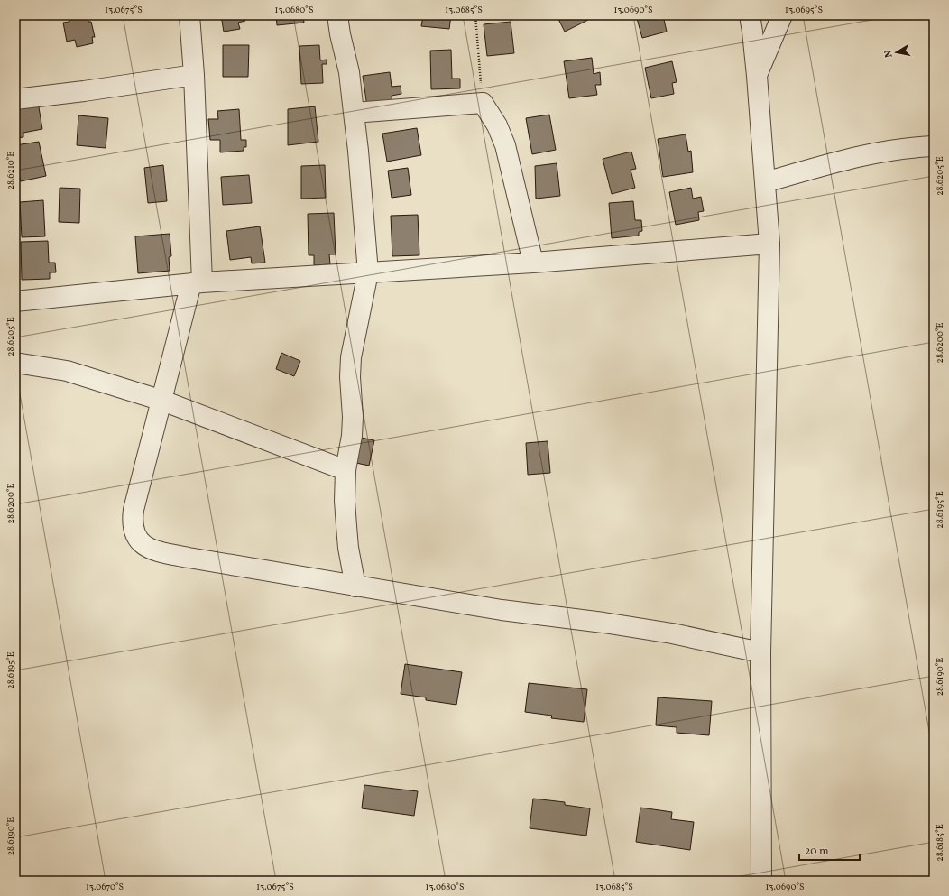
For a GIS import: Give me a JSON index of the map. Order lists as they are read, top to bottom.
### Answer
{
  "scale_bar": "20 m",
  "north": "left",
  "coordinates": [
    "13.0675°S",
    "13.0680°S",
    "13.0685°S",
    "13.0690°S",
    "13.0695°S",
    "28.6210°E",
    "28.6205°E",
    "28.6200°E",
    "28.6195°E",
    "28.6190°E",
    "28.6185°E",
    "13.0670°S"
  ]
}
